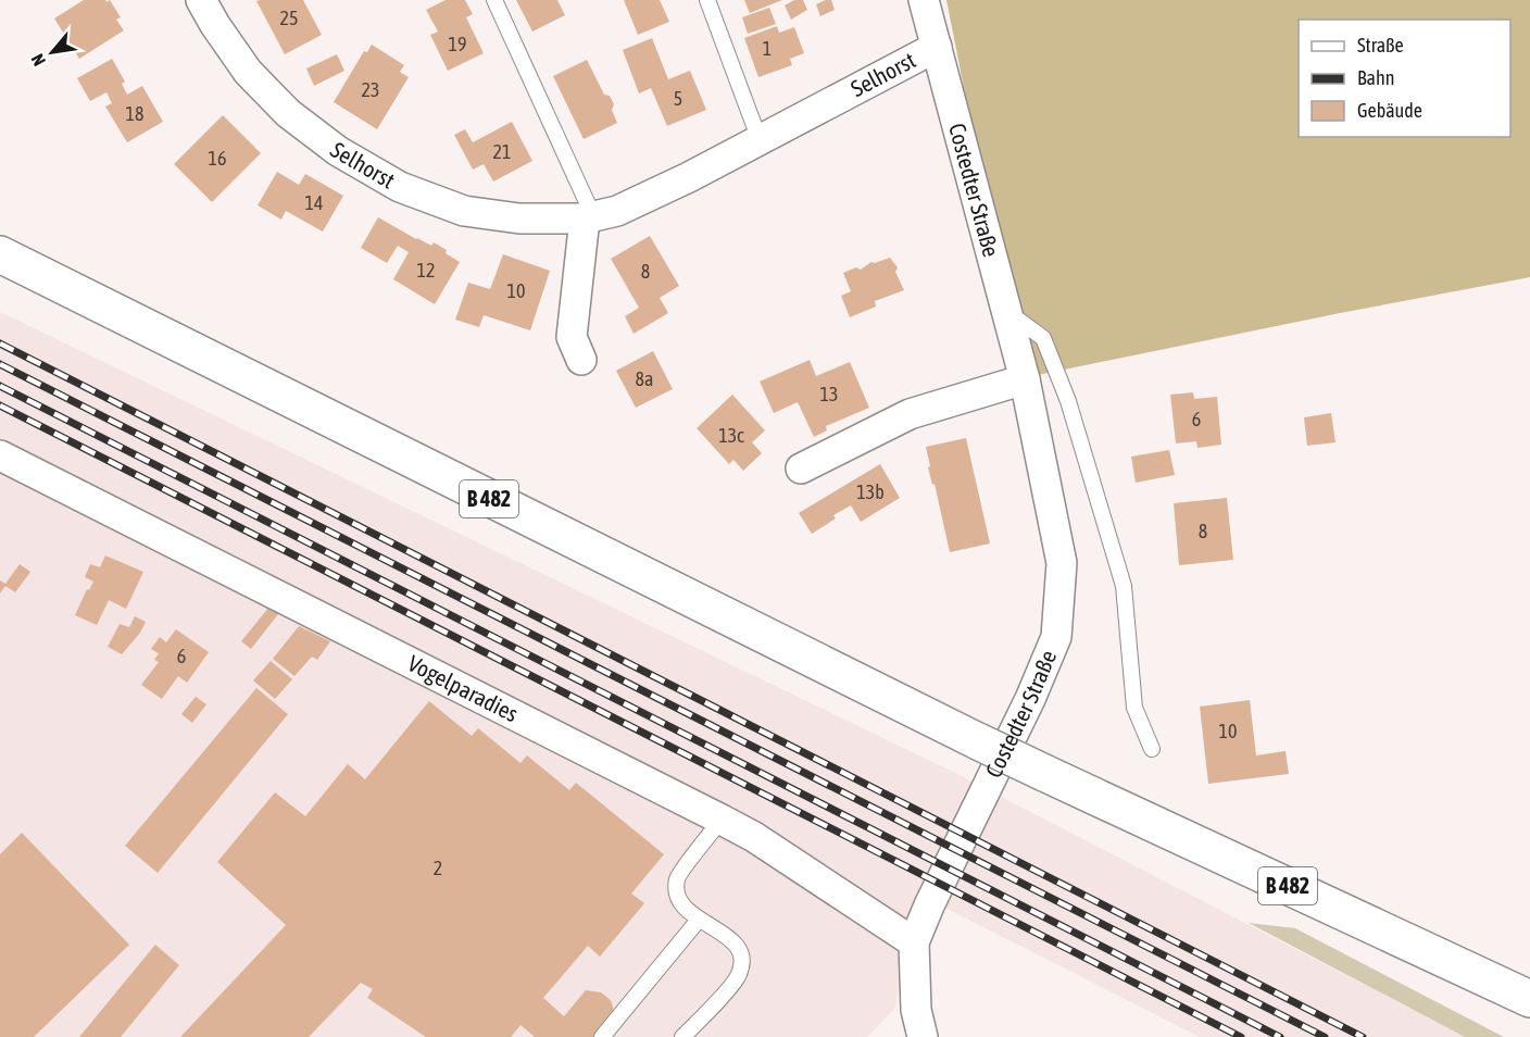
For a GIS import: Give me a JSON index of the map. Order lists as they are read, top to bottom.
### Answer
{
  "streets": {
    "main road": ["B 482"],
    "street": ["Selhorst", "Costedter Straße", "Vogelparadies"]
  },
  "crossings": [
    ["Selhorst", "Costedter Straße"],
    ["Costedter Straße", "Vogelparadies"]
  ],
  "house_numbers": [
    "25",
    "19",
    "1",
    "23",
    "5",
    "18",
    "21",
    "16",
    "14",
    "12",
    "8",
    "10",
    "8a",
    "13",
    "6",
    "13c",
    "13b",
    "8",
    "6",
    "10",
    "2"
  ],
  "legend": ["Straße", "Bahn", "Gebäude"],
  "north": "bottom left"
}
